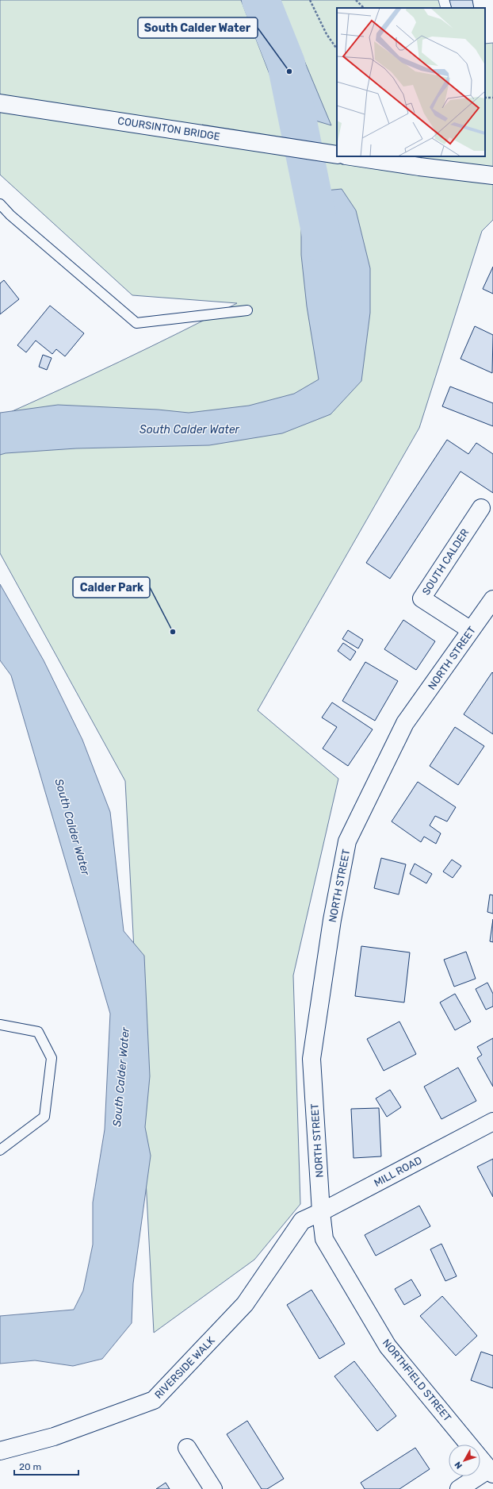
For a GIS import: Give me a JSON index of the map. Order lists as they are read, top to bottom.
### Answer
{
  "streets": {
    "street": [
      "COURSINTON BRIDGE",
      "SOUTH CALDER",
      "NORTH STREET",
      "MILL ROAD",
      "RIVERSIDE WALK",
      "NORTHFIELD STREET"
    ]
  },
  "crossings": [
    ["SOUTH CALDER", "NORTH STREET"],
    ["NORTH STREET", "MILL ROAD"],
    ["NORTH STREET", "NORTHFIELD STREET"],
    ["MILL ROAD", "RIVERSIDE WALK"],
    ["MILL ROAD", "NORTHFIELD STREET"]
  ],
  "water": ["South Calder Water"],
  "places": ["South Calder Water", "Calder Park"],
  "scale_bar": "20 m",
  "north": "bottom left"
}
